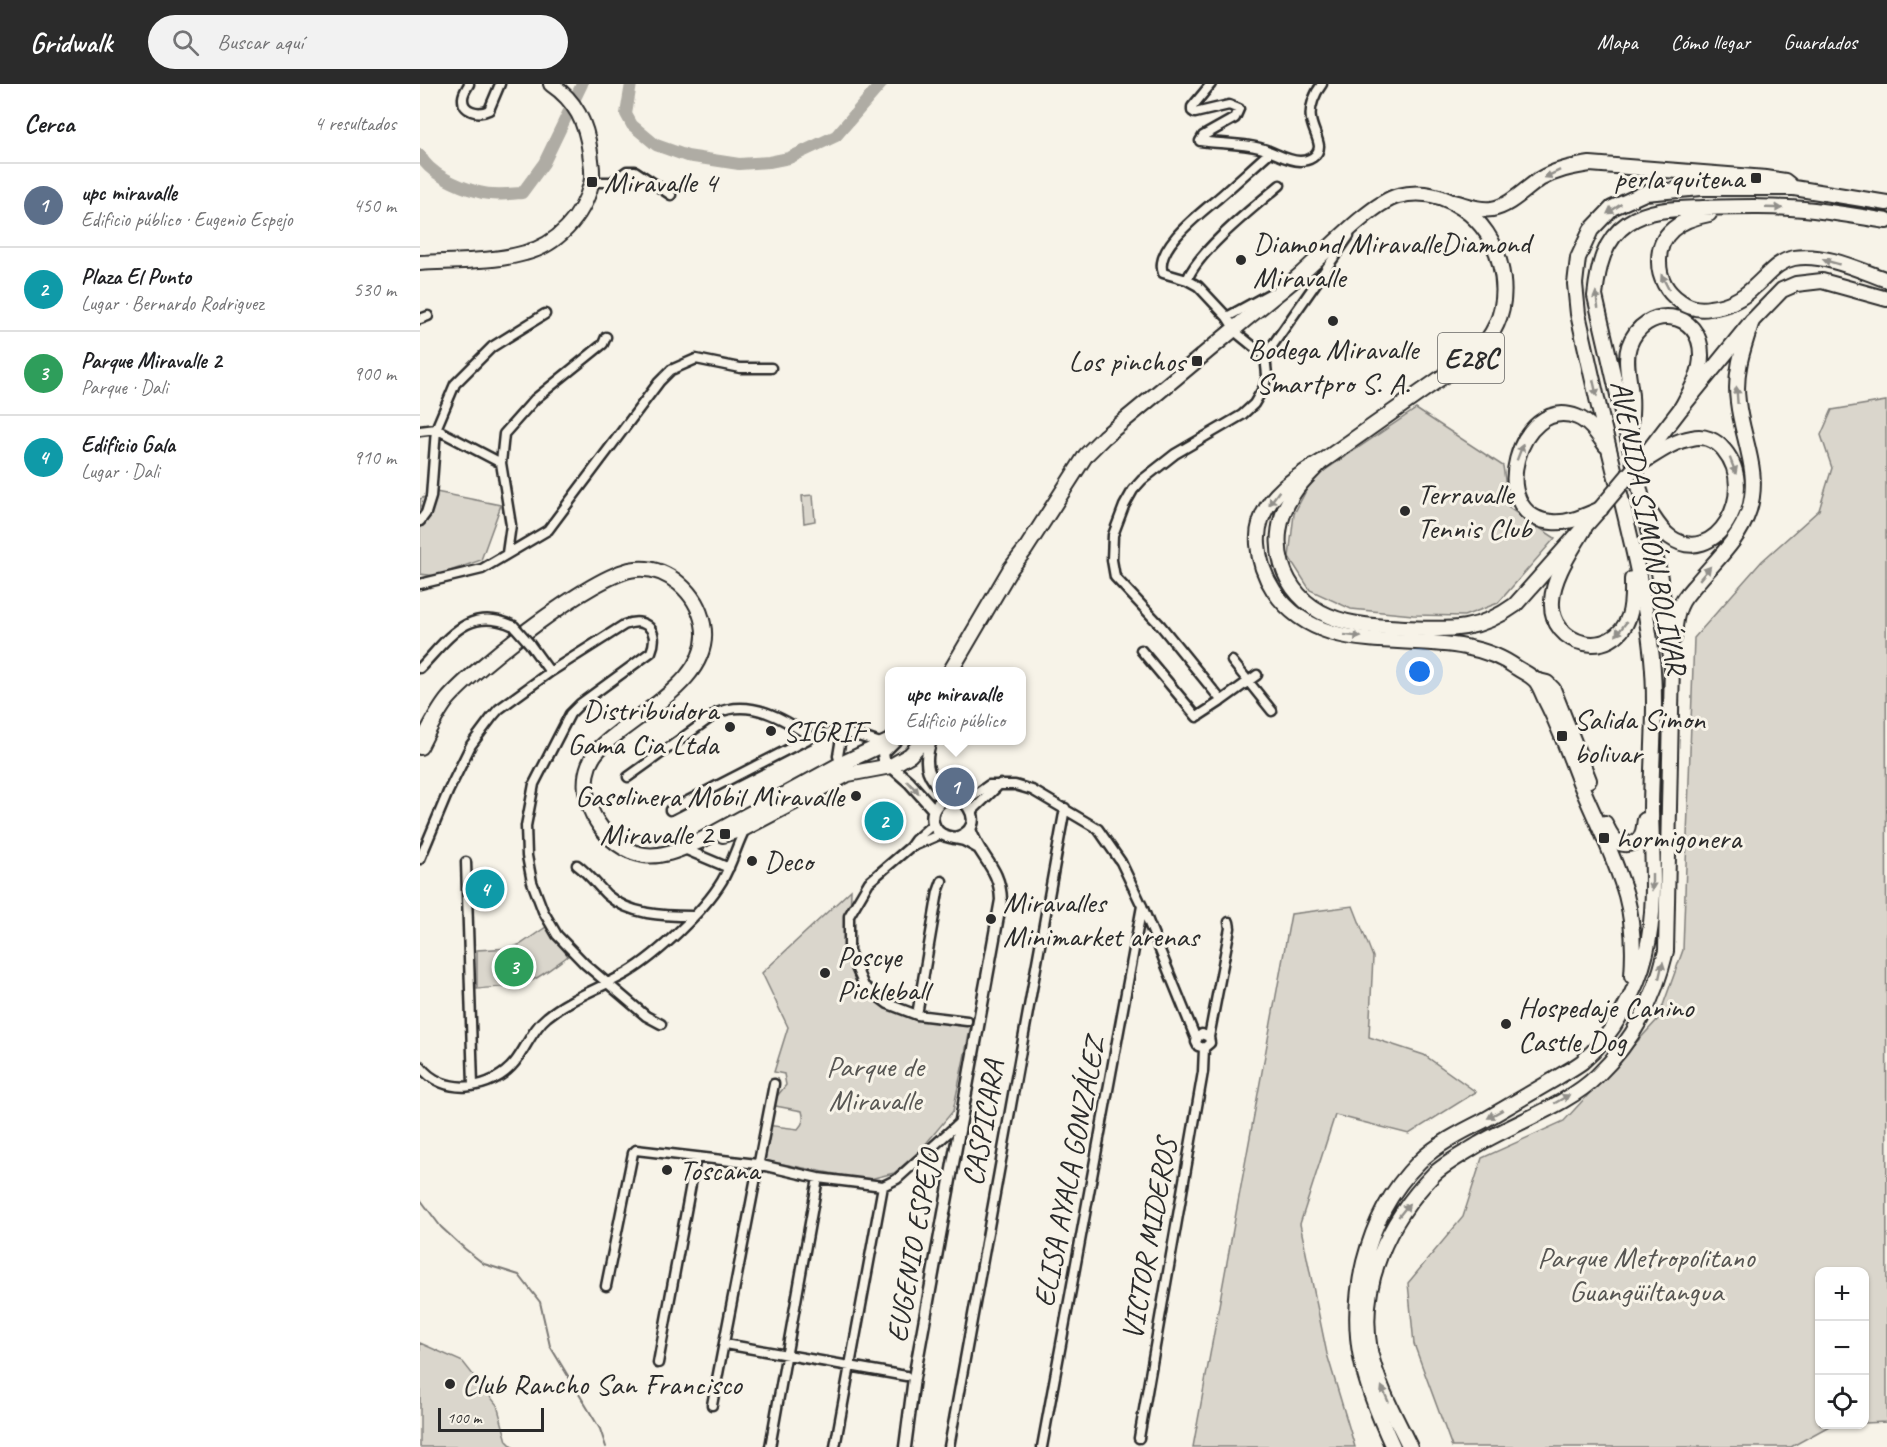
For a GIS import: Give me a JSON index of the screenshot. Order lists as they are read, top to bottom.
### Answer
{
  "streets": {
    "main road": ["E28C", "AVENIDA SIMÓN BOLÍVAR"],
    "street": [
      "CASPICARA",
      "ELISA AYALA GONZÁLEZ",
      "VICTOR MIDEROS",
      "EUGENIO ESPEJO"
    ]
  },
  "parks": ["Parque de Miravalle", "Parque Metropolitano Guangüiltangua"],
  "places": {
    "transit": [
      "perla quitena",
      "Miravalle 4",
      "Los pinchos",
      "Salida Simon bolivar",
      "Miravalle 2",
      "hormigonera"
    ],
    "other": [
      "Diamond MiravalleDiamond Miravalle",
      "Bodega Miravalle Smartpro S. A.",
      "Terravalle Tennis Club",
      "Distribuidora Gama Cia Ltda",
      "SIGRIF",
      "Gasolinera Mobil Miravalle",
      "Deco",
      "Miravalles Minimarket arenas",
      "Poscye Pickleball",
      "Hospedaje Canino Castle Dog",
      "Toscana",
      "Club Rancho San Francisco"
    ]
  },
  "scale_bar": "100 m",
  "page": {
    "header": "Gridwalk",
    "search": "Buscar aquí",
    "nav": ["Mapa", "Cómo llegar", "Guardados"],
    "heading": ["Cerca", "4 resultados"],
    "list": [
      {
        "mark": "1",
        "name": "upc miravalle",
        "note": "Edificio público · Eugenio Espejo",
        "value": "450 m"
      },
      {
        "mark": "2",
        "name": "Plaza El Punto",
        "note": "Lugar · Bernardo Rodriguez",
        "value": "530 m"
      },
      {
        "mark": "3",
        "name": "Parque Miravalle 2",
        "note": "Parque · Dali",
        "value": "900 m"
      },
      {
        "mark": "4",
        "name": "Edificio Gala",
        "note": "Lugar · Dali",
        "value": "910 m"
      }
    ],
    "popup": ["upc miravalle", "Edificio público"],
    "pins": [
      "1",
      "2",
      "4",
      "3"
    ],
    "map_buttons": ["+", "−"],
    "scale": "100 m"
  }
}
